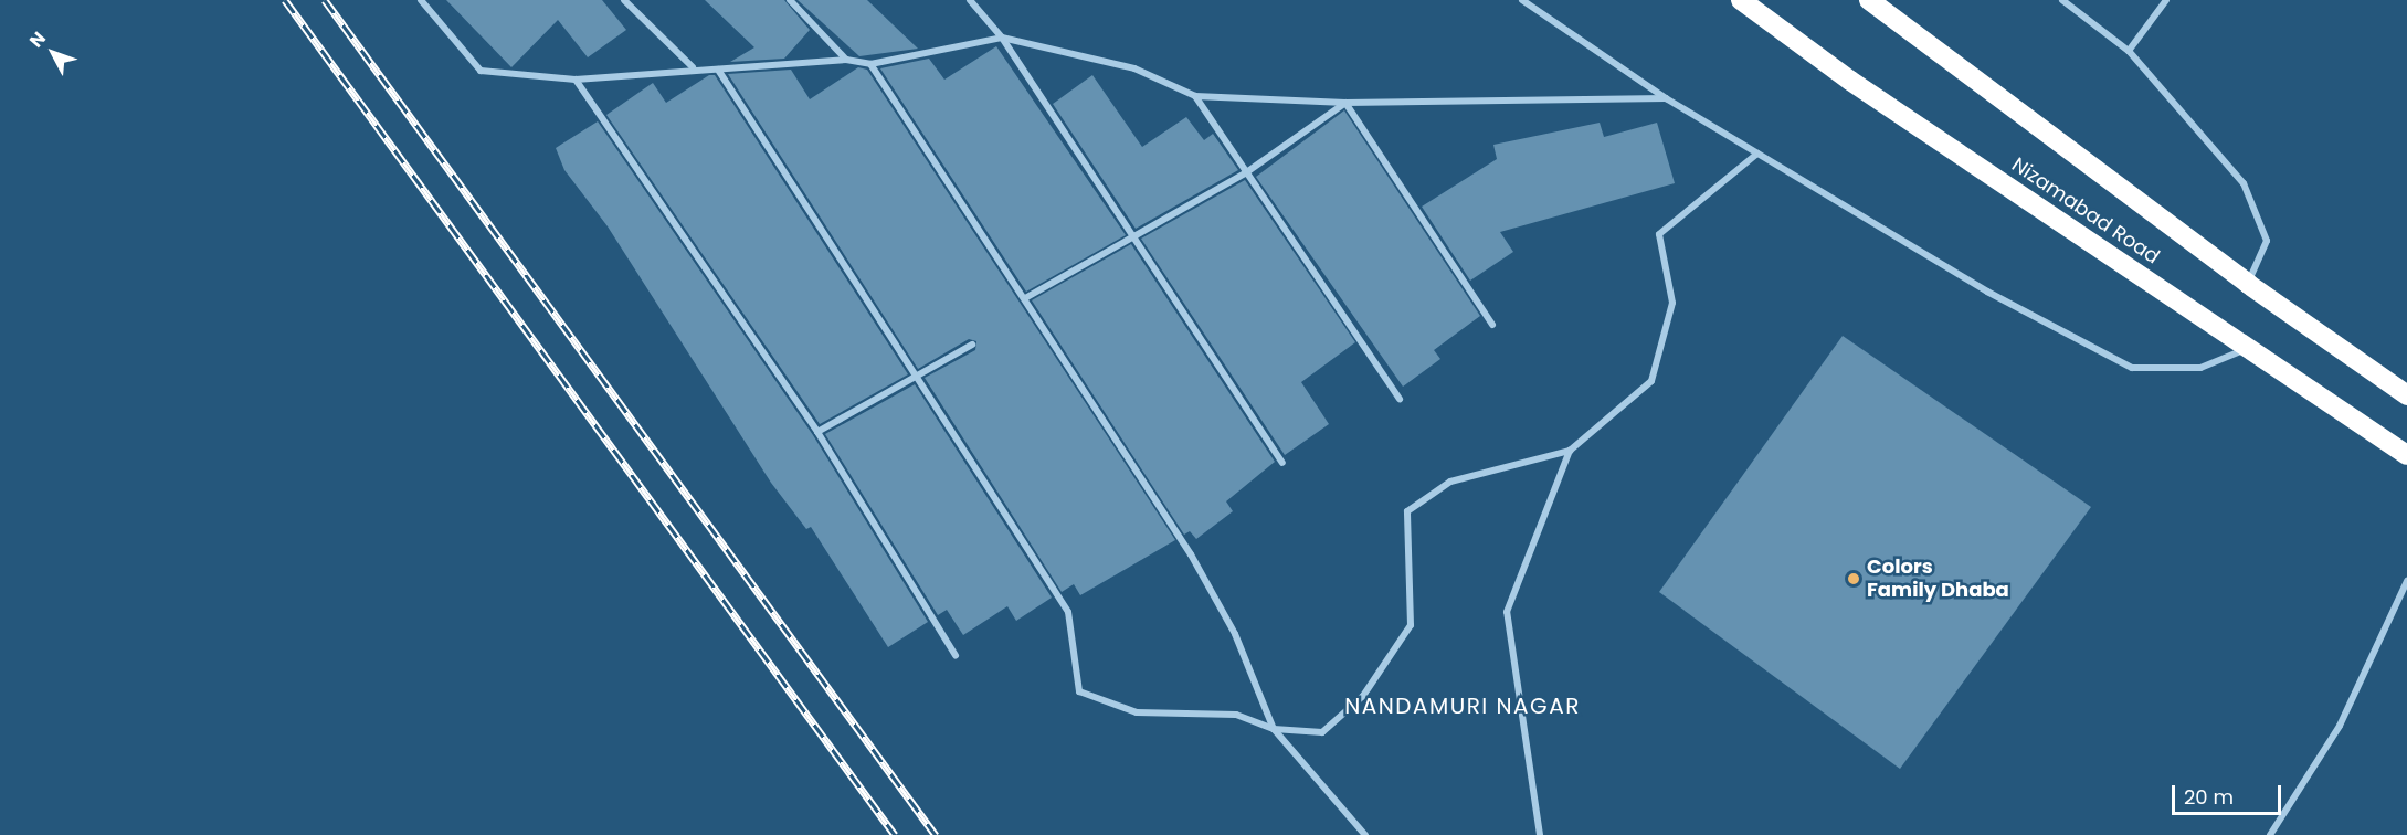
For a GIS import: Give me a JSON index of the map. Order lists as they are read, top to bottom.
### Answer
{
  "streets": {
    "highway": ["Nizamabad Road"]
  },
  "districts": ["NANDAMURI NAGAR"],
  "places": ["Colors Family Dhaba"],
  "scale_bar": "20 m",
  "north": "top left"
}
